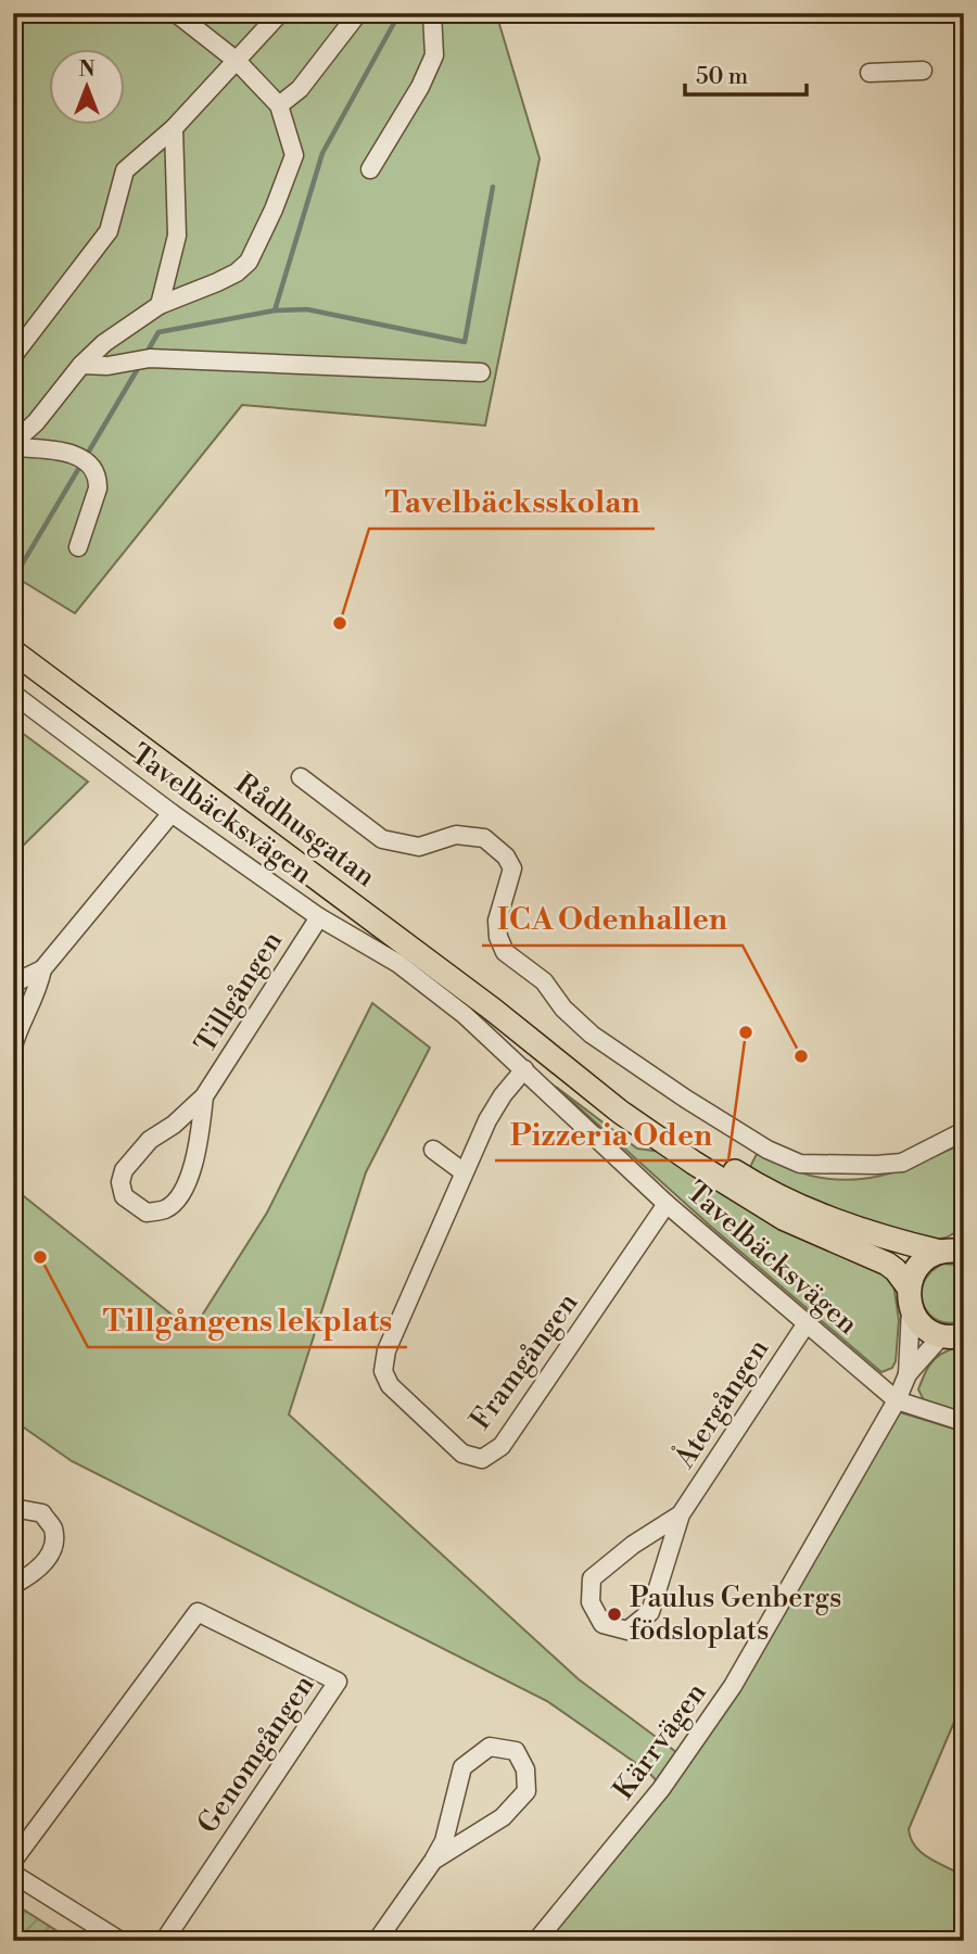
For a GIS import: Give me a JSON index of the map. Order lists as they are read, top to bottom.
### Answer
{
  "streets": {
    "main road": ["Rådhusgatan"],
    "street": [
      "Tavelbäcksvägen",
      "Tillgången",
      "Framgången",
      "Återgången",
      "Kärrvägen",
      "Genomgången"
    ]
  },
  "crossings": [
    ["Tavelbäcksvägen", "Tillgången"],
    ["Tavelbäcksvägen", "Framgången"],
    ["Tavelbäcksvägen", "Återgången"],
    ["Tavelbäcksvägen", "Kärrvägen"]
  ],
  "places": [
    "Tavelbäcksskolan",
    "Pizzeria Oden",
    "ICA Odenhallen",
    "Tillgångens lekplats",
    "Paulus Genbergs födsloplats"
  ],
  "scale_bar": "50 m",
  "north": "top"
}
